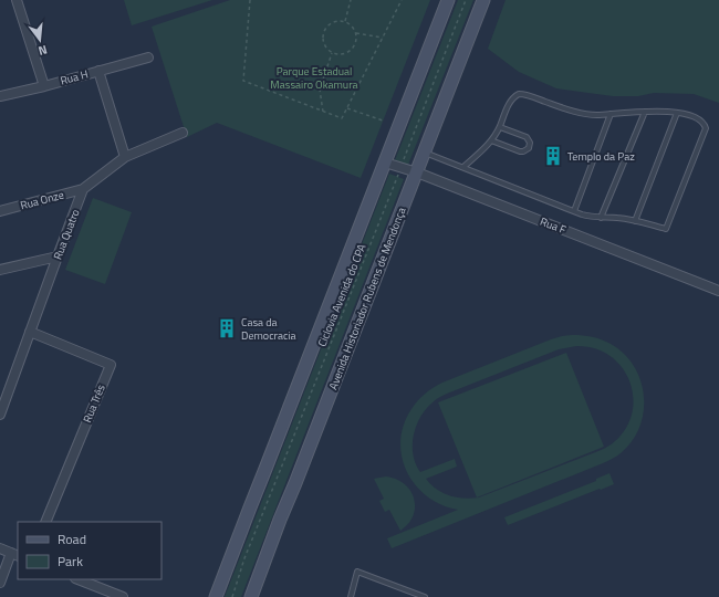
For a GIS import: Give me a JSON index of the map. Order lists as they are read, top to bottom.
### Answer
{
  "streets": {
    "main road": ["Avenida Historiador Rubens de Mendonça"],
    "street": [
      "Rua H",
      "Rua Onze",
      "Rua F",
      "Rua Quatro",
      "Rua Três"
    ],
    "path": ["Ciclovia Avenida do CPA"]
  },
  "crossings": [
    ["Rua Onze", "Rua Quatro"],
    ["Rua F", "Ciclovia Avenida do CPA"],
    ["Rua F", "Avenida Historiador Rubens de Mendonça"],
    ["Rua Quatro", "Rua Três"]
  ],
  "parks": ["Parque Estadual Massairo Okamura"],
  "places": {
    "building": ["Templo da Paz", "Casa da Democracia"]
  },
  "legend": ["Road", "Park"],
  "north": "bottom"
}
